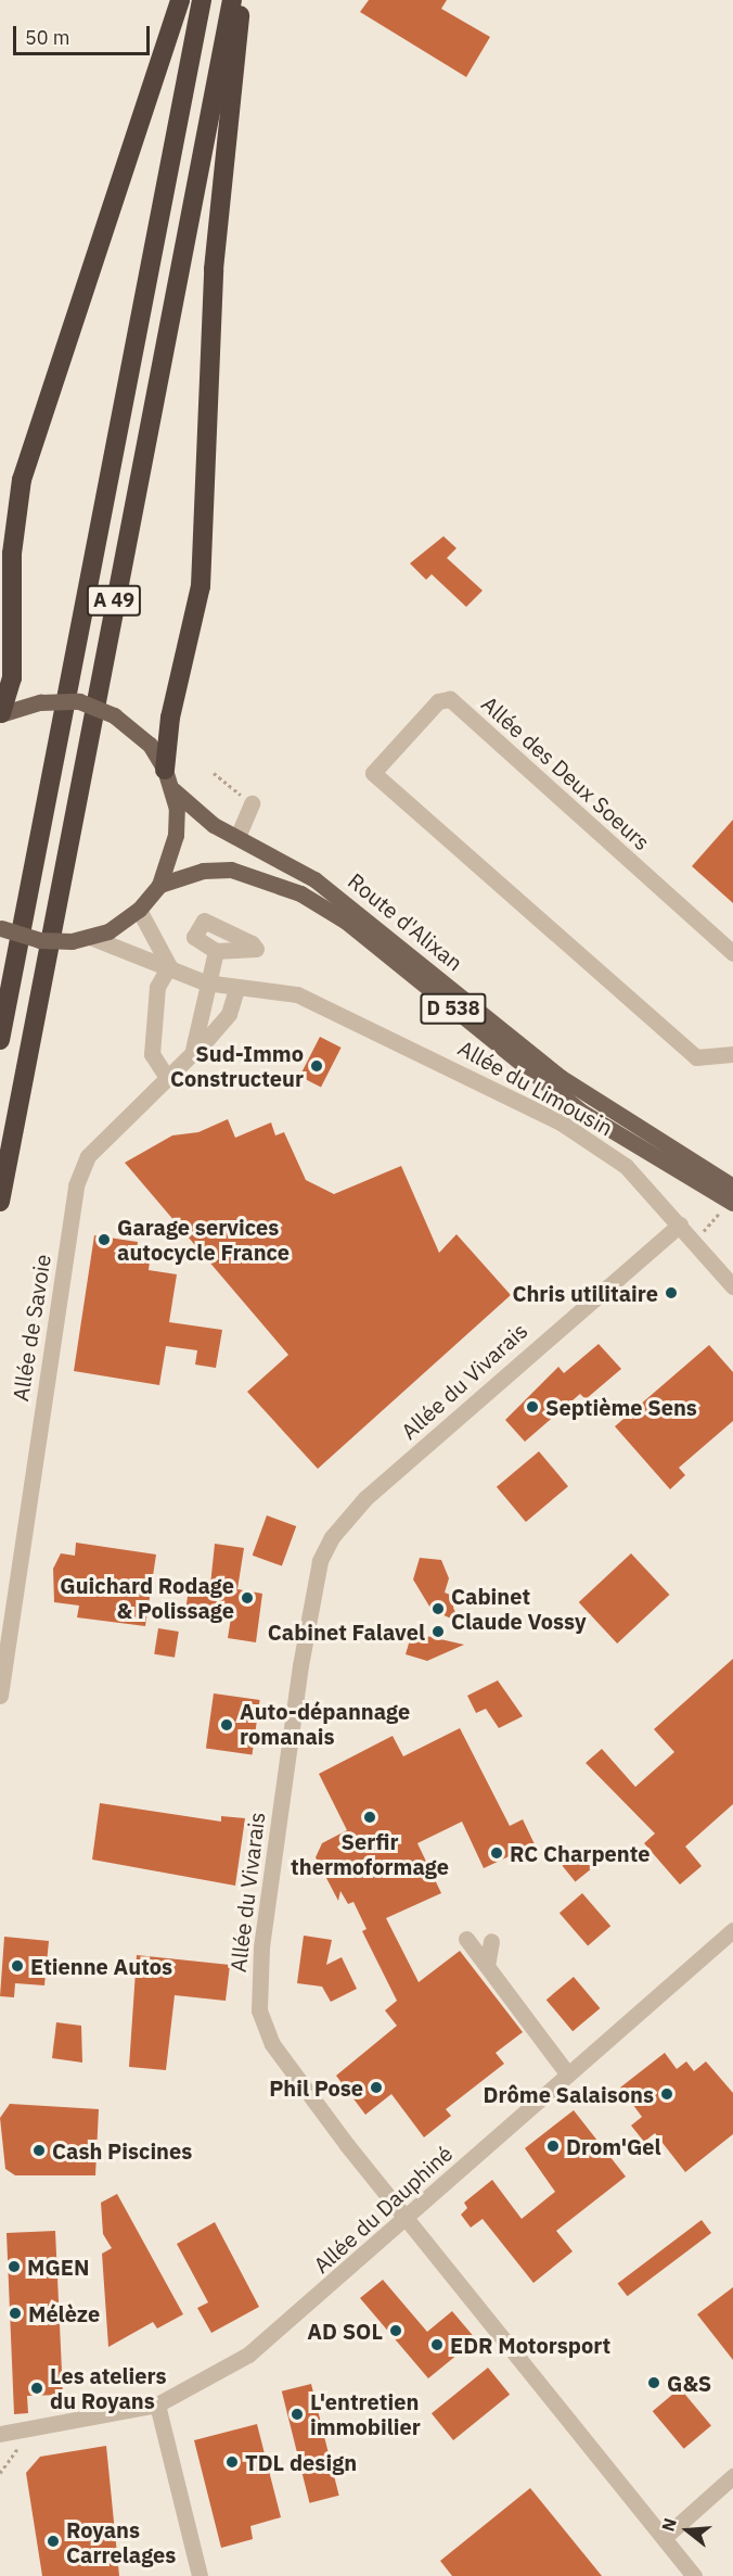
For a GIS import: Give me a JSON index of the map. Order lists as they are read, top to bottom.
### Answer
{
  "streets": {
    "highway": ["A 49"],
    "main road": ["Route d'Alixan", "D 538"],
    "street": [
      "Allée des Deux Soeurs",
      "Allée du Limousin",
      "Allée de Savoie",
      "Allée du Vivarais",
      "Allée du Dauphiné"
    ]
  },
  "crossings": [
    ["Allée du Limousin", "Allée de Savoie"],
    ["Allée du Limousin", "Allée du Vivarais"],
    ["Allée du Vivarais", "Allée du Dauphiné"]
  ],
  "places": [
    "Sud-Immo Constructeur",
    "Garage services autocycle France",
    "Chris utilitaire",
    "Septième Sens",
    "Guichard Rodage & Polissage",
    "Cabinet Claude Vossy",
    "Cabinet Falavel",
    "Auto-dépannage romanais",
    "Serfir thermoformage",
    "RC Charpente",
    "Etienne Autos",
    "Phil Pose",
    "Drôme Salaisons",
    "Drom'Gel",
    "Cash Piscines",
    "MGEN",
    "Mélèze",
    "AD SOL",
    "EDR Motorsport",
    "G&S",
    "Les ateliers du Royans",
    "L'entretien immobilier",
    "TDL design",
    "Royans Carrelages"
  ],
  "scale_bar": "50 m",
  "north": "left"
}
